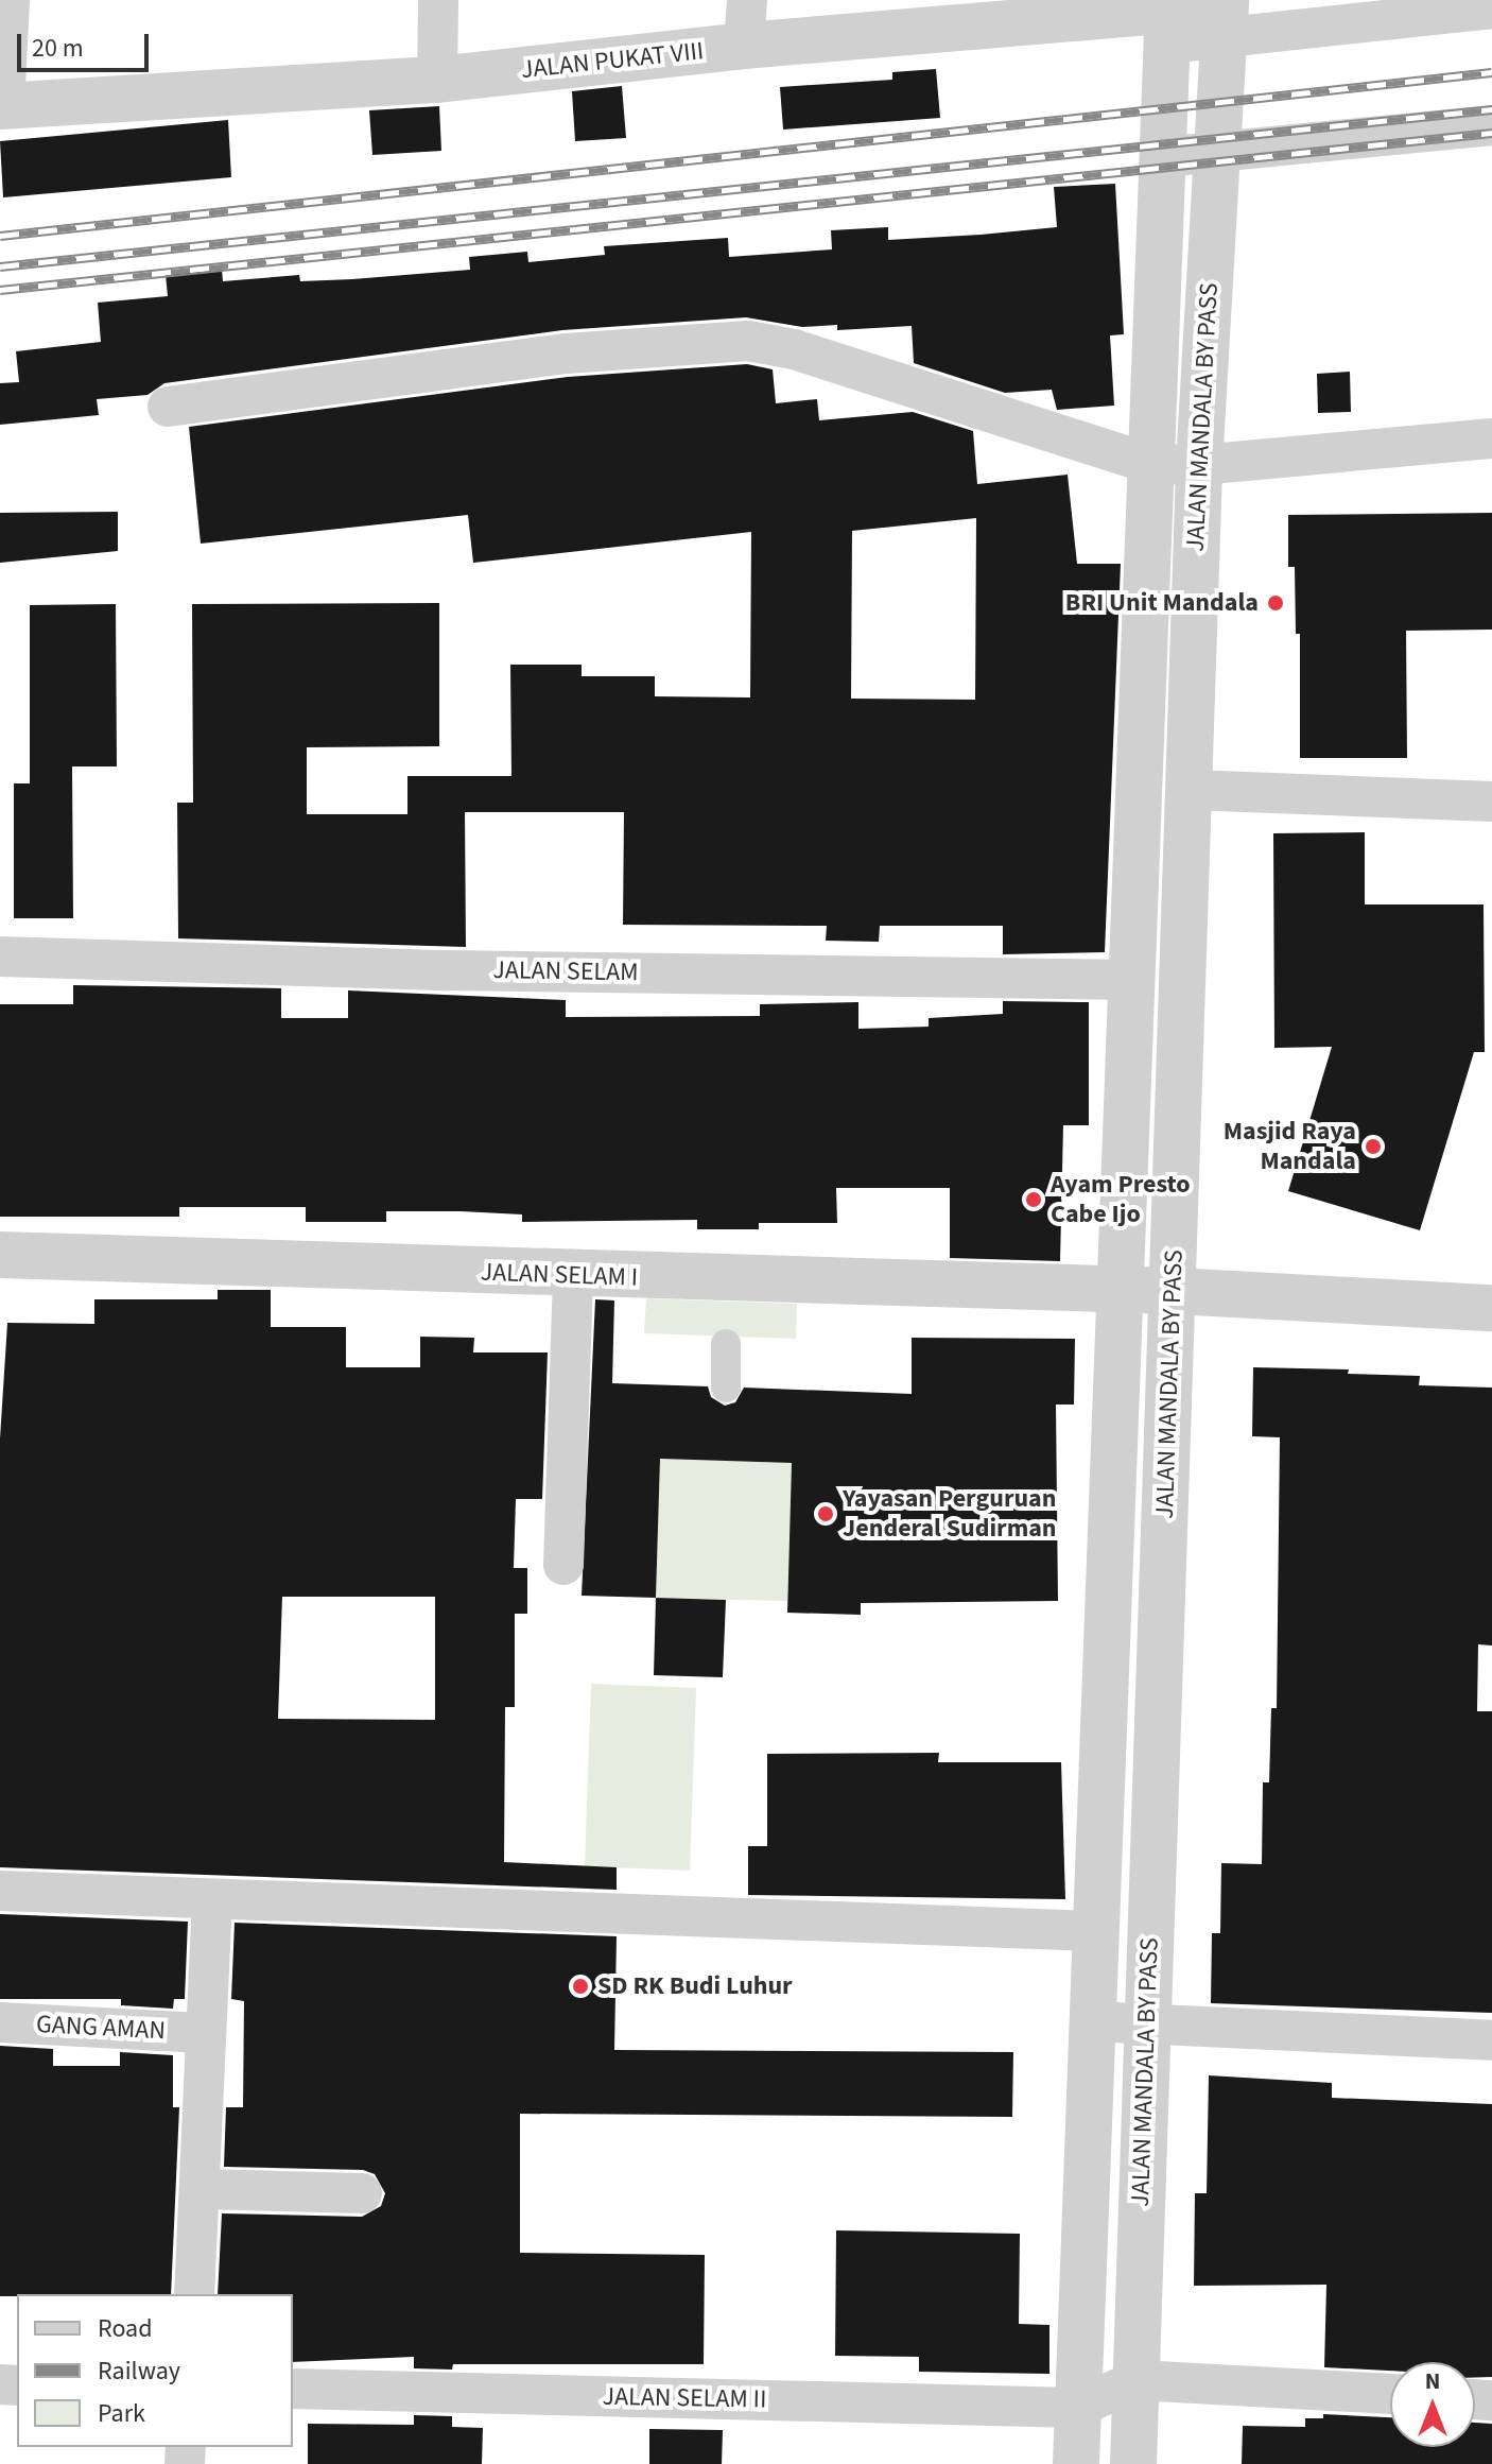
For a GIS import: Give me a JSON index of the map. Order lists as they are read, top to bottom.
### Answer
{
  "streets": {
    "street": [
      "JALAN PUKAT VIII",
      "JALAN MANDALA BY PASS",
      "JALAN SELAM",
      "JALAN SELAM I",
      "GANG AMAN",
      "JALAN SELAM II"
    ]
  },
  "crossings": [
    ["JALAN PUKAT VIII", "JALAN MANDALA BY PASS"],
    ["JALAN MANDALA BY PASS", "JALAN SELAM"],
    ["JALAN MANDALA BY PASS", "JALAN SELAM I"],
    ["JALAN MANDALA BY PASS", "JALAN SELAM II"]
  ],
  "places": [
    "BRI Unit Mandala",
    "Masjid Raya Mandala",
    "Ayam Presto Cabe Ijo",
    "Yayasan Perguruan Jenderal Sudirman",
    "SD RK Budi Luhur"
  ],
  "legend": ["Road", "Railway", "Park"],
  "scale_bar": "20 m",
  "north": "top"
}
